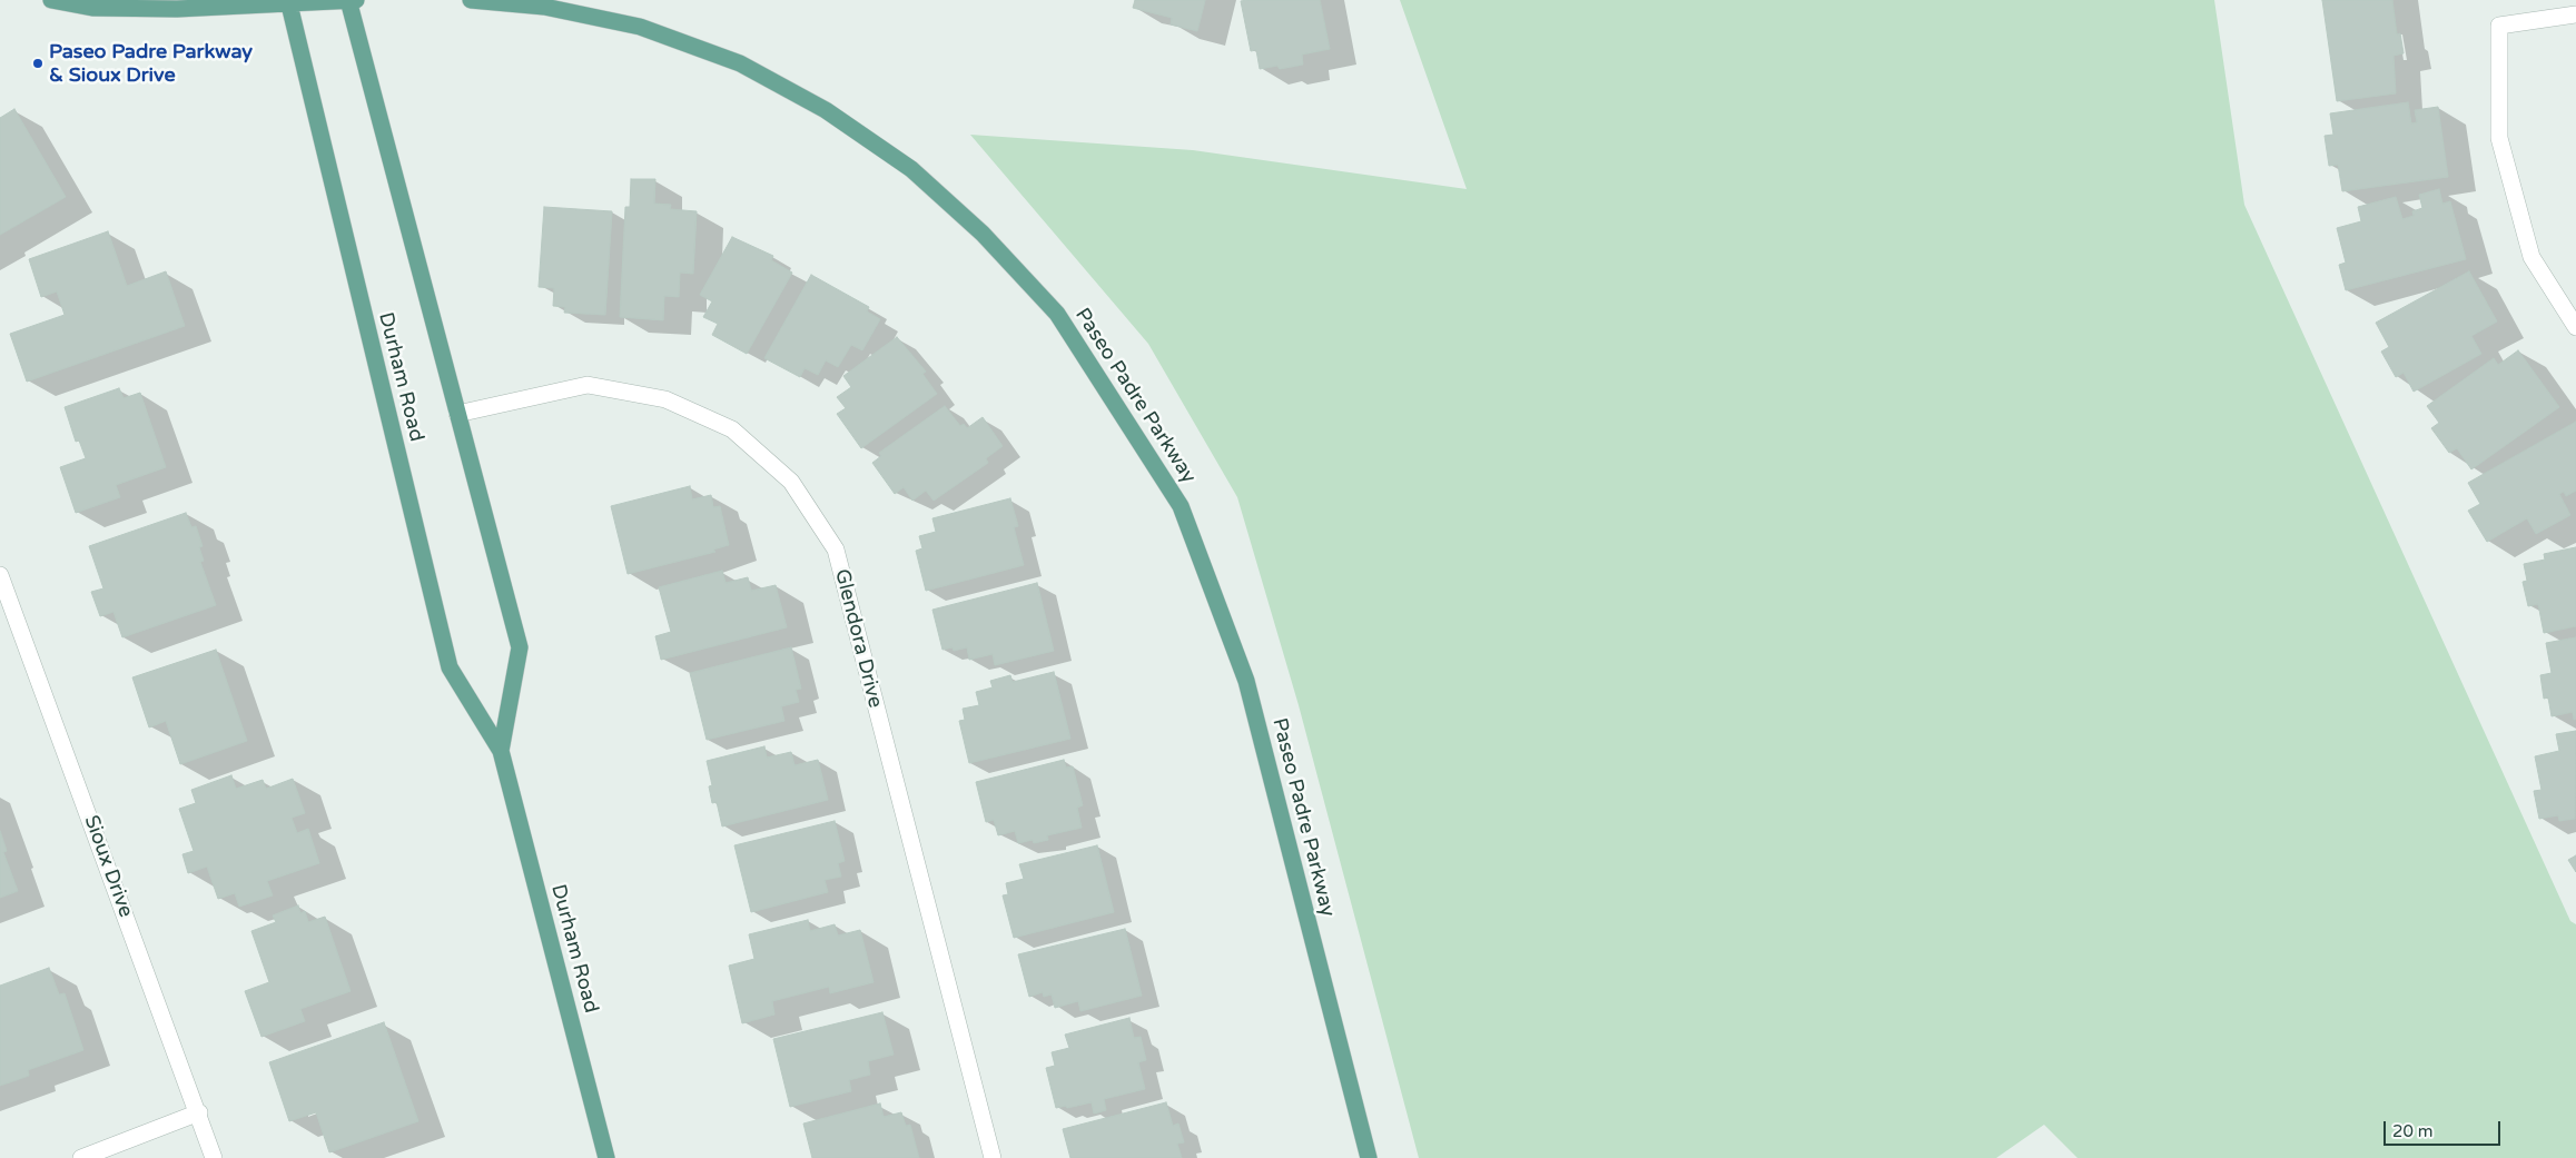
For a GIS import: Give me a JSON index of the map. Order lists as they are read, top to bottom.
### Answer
{
  "streets": {
    "main road": ["Durham Road", "Paseo Padre Parkway"],
    "street": ["Glendora Drive", "Sioux Drive"]
  },
  "crossings": [
    ["Durham Road", "Glendora Drive"]
  ],
  "places": ["Paseo Padre Parkway & Sioux Drive"],
  "scale_bar": "20 m"
}
